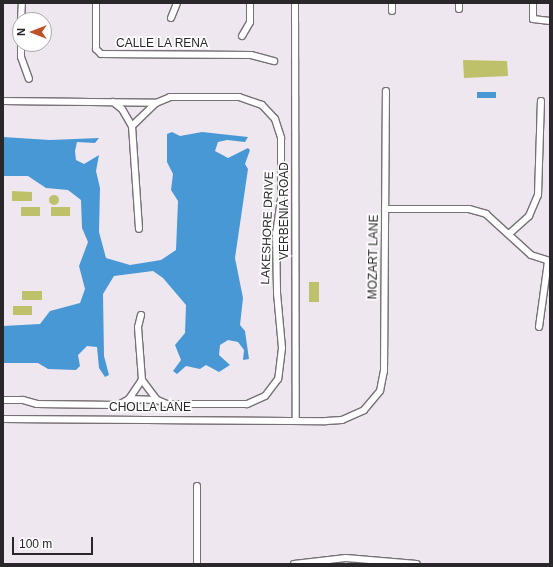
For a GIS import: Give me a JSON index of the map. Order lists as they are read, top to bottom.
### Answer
{
  "streets": {
    "street": [
      "CALLE LA RENA",
      "VERBENIA ROAD",
      "LAKESHORE DRIVE",
      "MOZART LANE",
      "CHOLLA LANE"
    ]
  },
  "crossings": [
    ["VERBENIA ROAD", "MOZART LANE"],
    ["VERBENIA ROAD", "CHOLLA LANE"],
    ["MOZART LANE", "CHOLLA LANE"]
  ],
  "scale_bar": "100 m",
  "north": "left"
}
